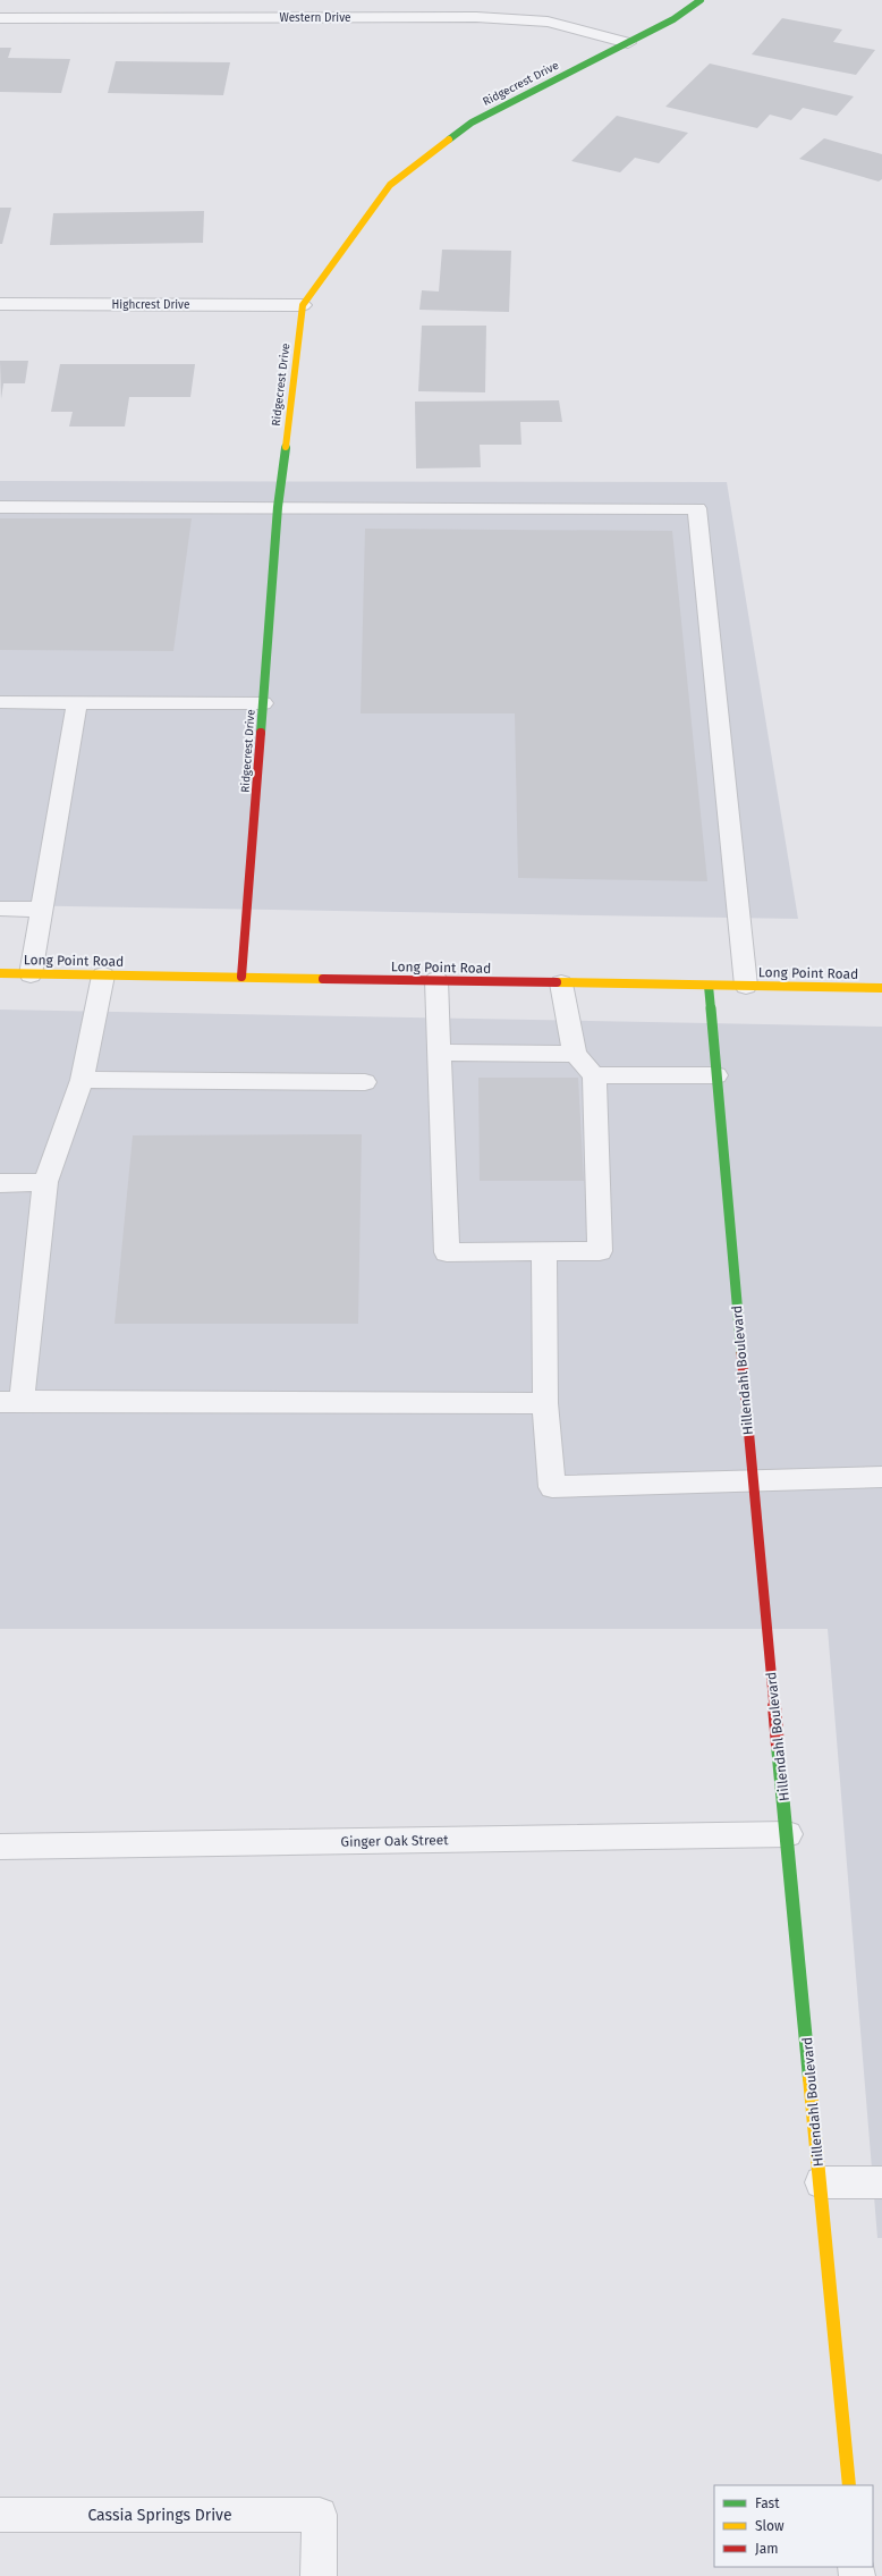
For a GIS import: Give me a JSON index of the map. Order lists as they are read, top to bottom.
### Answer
{
  "streets": {
    "street": [
      "Western Drive",
      "Ridgecrest Drive",
      "Highcrest Drive",
      "Long Point Road",
      "Hillendahl Boulevard",
      "Ginger Oak Street",
      "Cassia Springs Drive"
    ]
  },
  "crossings": [
    ["Western Drive", "Ridgecrest Drive"],
    ["Ridgecrest Drive", "Highcrest Drive"],
    ["Ridgecrest Drive", "Long Point Road"],
    ["Long Point Road", "Hillendahl Boulevard"],
    ["Hillendahl Boulevard", "Ginger Oak Street"]
  ],
  "legend": ["Fast", "Slow", "Jam"]
}
